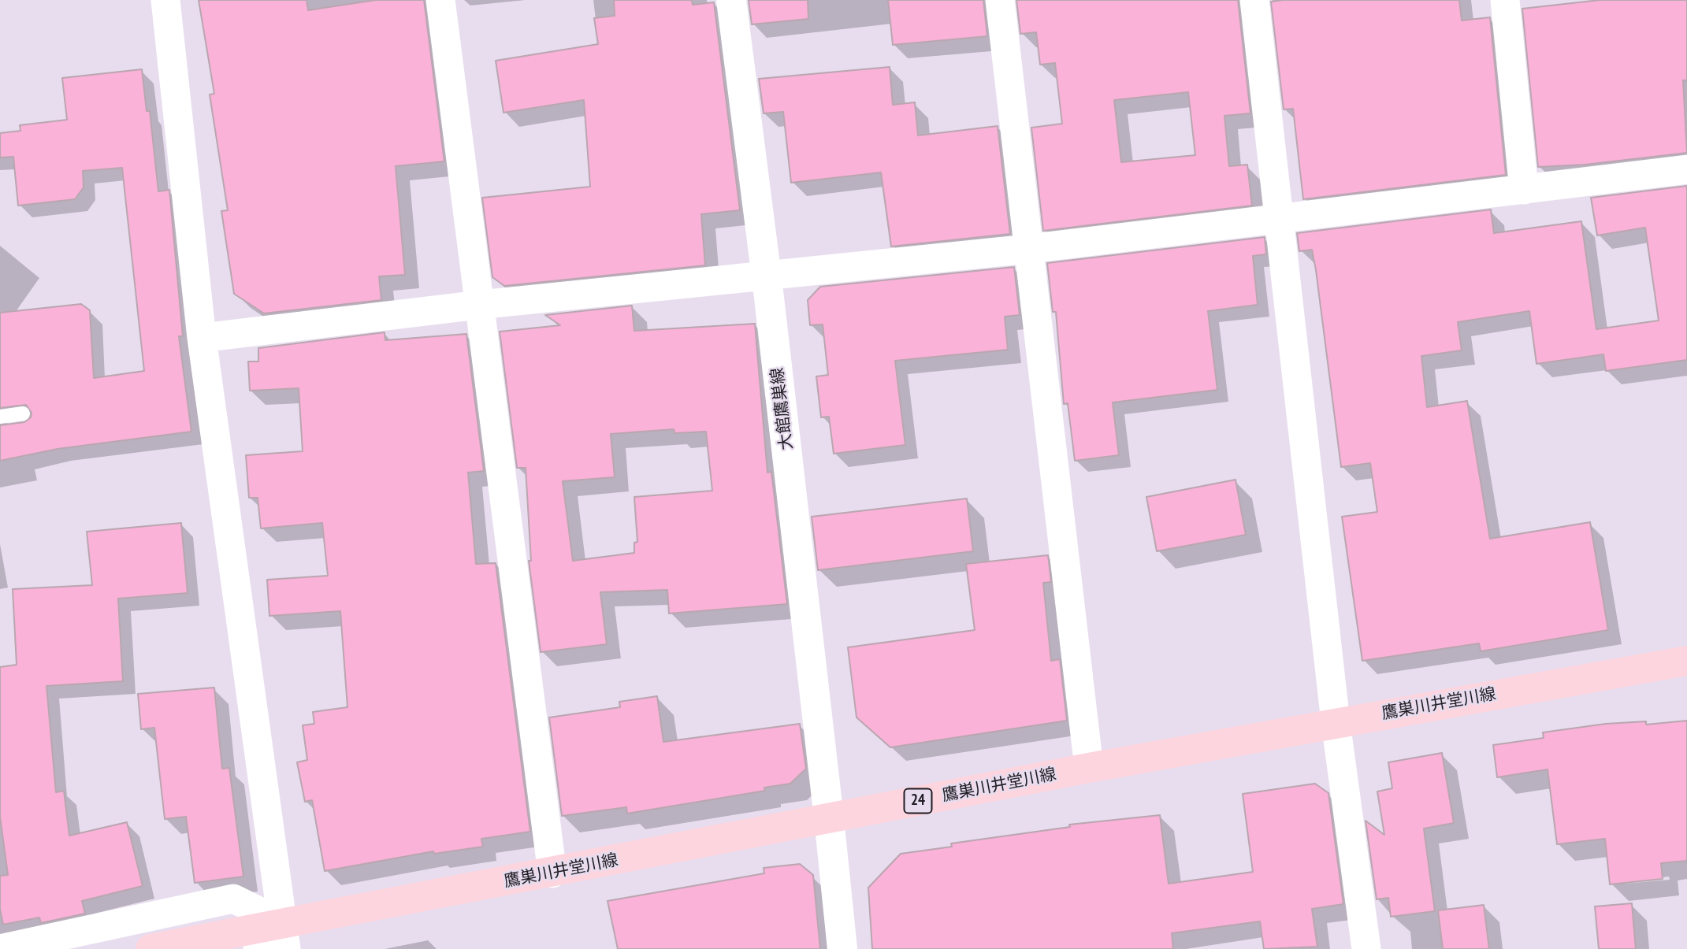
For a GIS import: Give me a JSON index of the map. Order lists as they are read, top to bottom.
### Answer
{
  "streets": {
    "main road": ["大館鷹巣線", "鷹巣川井堂川線", "24"]
  },
  "crossings": [
    ["大館鷹巣線", "鷹巣川井堂川線"]
  ]
}
